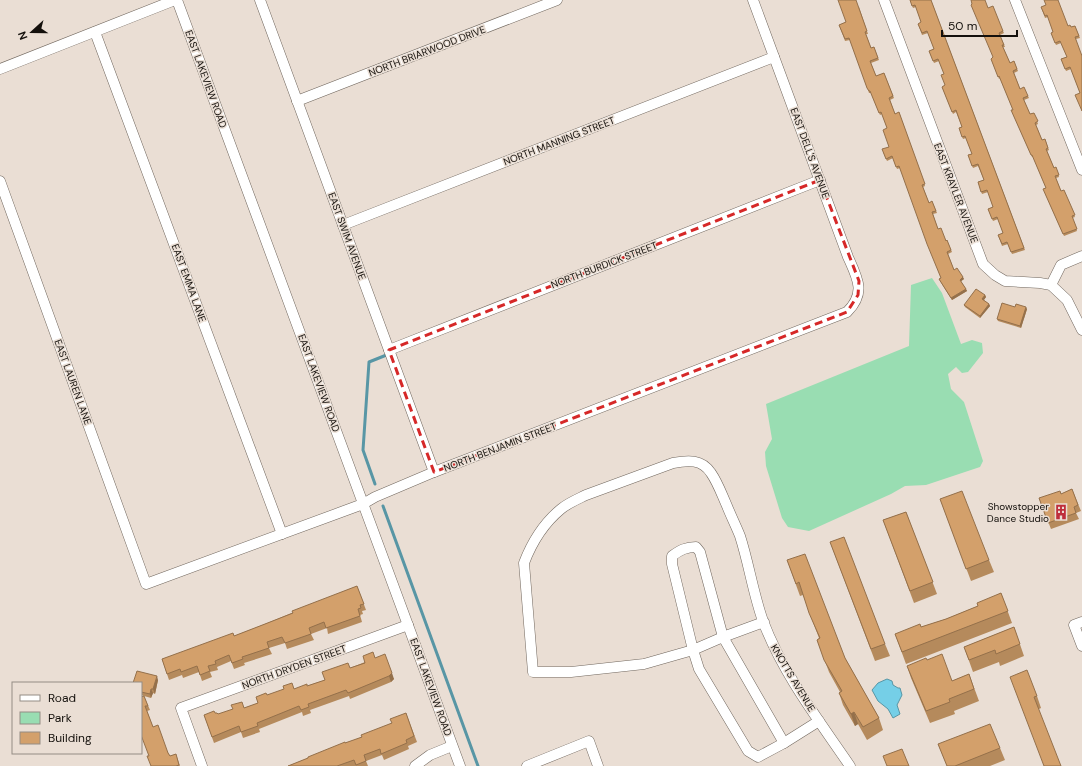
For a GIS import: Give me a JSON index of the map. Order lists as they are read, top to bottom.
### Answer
{
  "streets": {
    "street": [
      "NORTH BRIARWOOD DRIVE",
      "EAST LAKEVIEW ROAD",
      "NORTH MANNING STREET",
      "EAST DELL'S AVENUE",
      "EAST KRAYLER AVENUE",
      "EAST SWIM AVENUE",
      "NORTH BURDICK STREET",
      "EAST EMMA LANE",
      "EAST LAUREN LANE",
      "NORTH BENJAMIN STREET",
      "NORTH DRYDEN STREET",
      "KNOTTS AVENUE"
    ]
  },
  "crossings": [
    ["NORTH BRIARWOOD DRIVE", "EAST SWIM AVENUE"],
    ["EAST LAKEVIEW ROAD", "NORTH BENJAMIN STREET"],
    ["EAST LAKEVIEW ROAD", "NORTH DRYDEN STREET"],
    ["NORTH MANNING STREET", "EAST DELL'S AVENUE"],
    ["NORTH MANNING STREET", "EAST SWIM AVENUE"],
    ["EAST DELL'S AVENUE", "NORTH BURDICK STREET"],
    ["EAST DELL'S AVENUE", "NORTH BENJAMIN STREET"],
    ["EAST SWIM AVENUE", "NORTH BURDICK STREET"],
    ["EAST SWIM AVENUE", "NORTH BENJAMIN STREET"],
    ["EAST EMMA LANE", "NORTH BENJAMIN STREET"],
    ["EAST LAUREN LANE", "NORTH BENJAMIN STREET"]
  ],
  "places": {
    "building": ["Showstopper Dance Studio"]
  },
  "legend": ["Road", "Park", "Building"],
  "scale_bar": "50 m",
  "north": "left"
}
